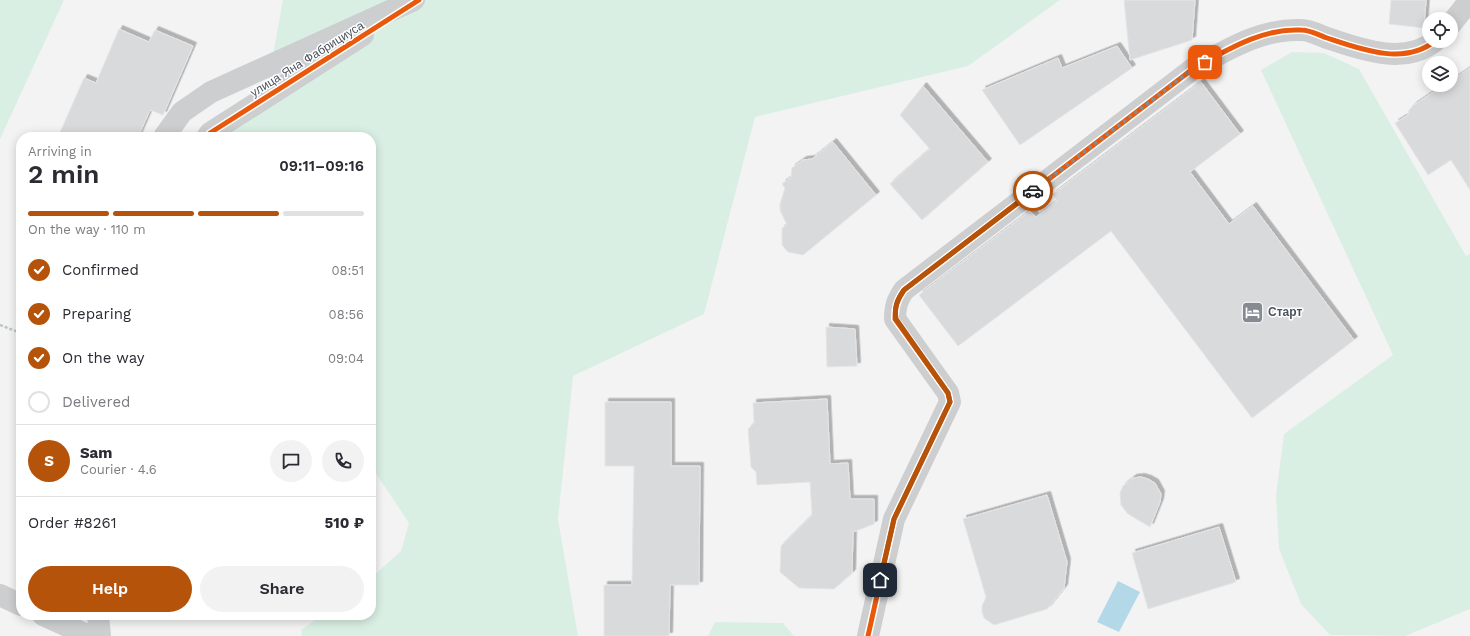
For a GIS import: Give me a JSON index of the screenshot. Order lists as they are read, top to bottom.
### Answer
{
  "streets": {
    "street": ["улица Яна Фабрициуса"]
  },
  "places": {
    "hotel": ["Старт"]
  },
  "page": {
    "heading": ["2 min", "Arriving in", "09:11–09:16"],
    "panel": [
      "Sam",
      "Courier · 4.6",
      "Order #8261",
      "510 ₽"
    ],
    "bar": "On the way · 110 m",
    "list": [
      ["Confirmed", "08:51"],
      ["Preparing", "08:56"],
      ["On the way", "09:04"],
      "Delivered"
    ],
    "round": "S",
    "buttons": ["Help", "Share"]
  }
}
